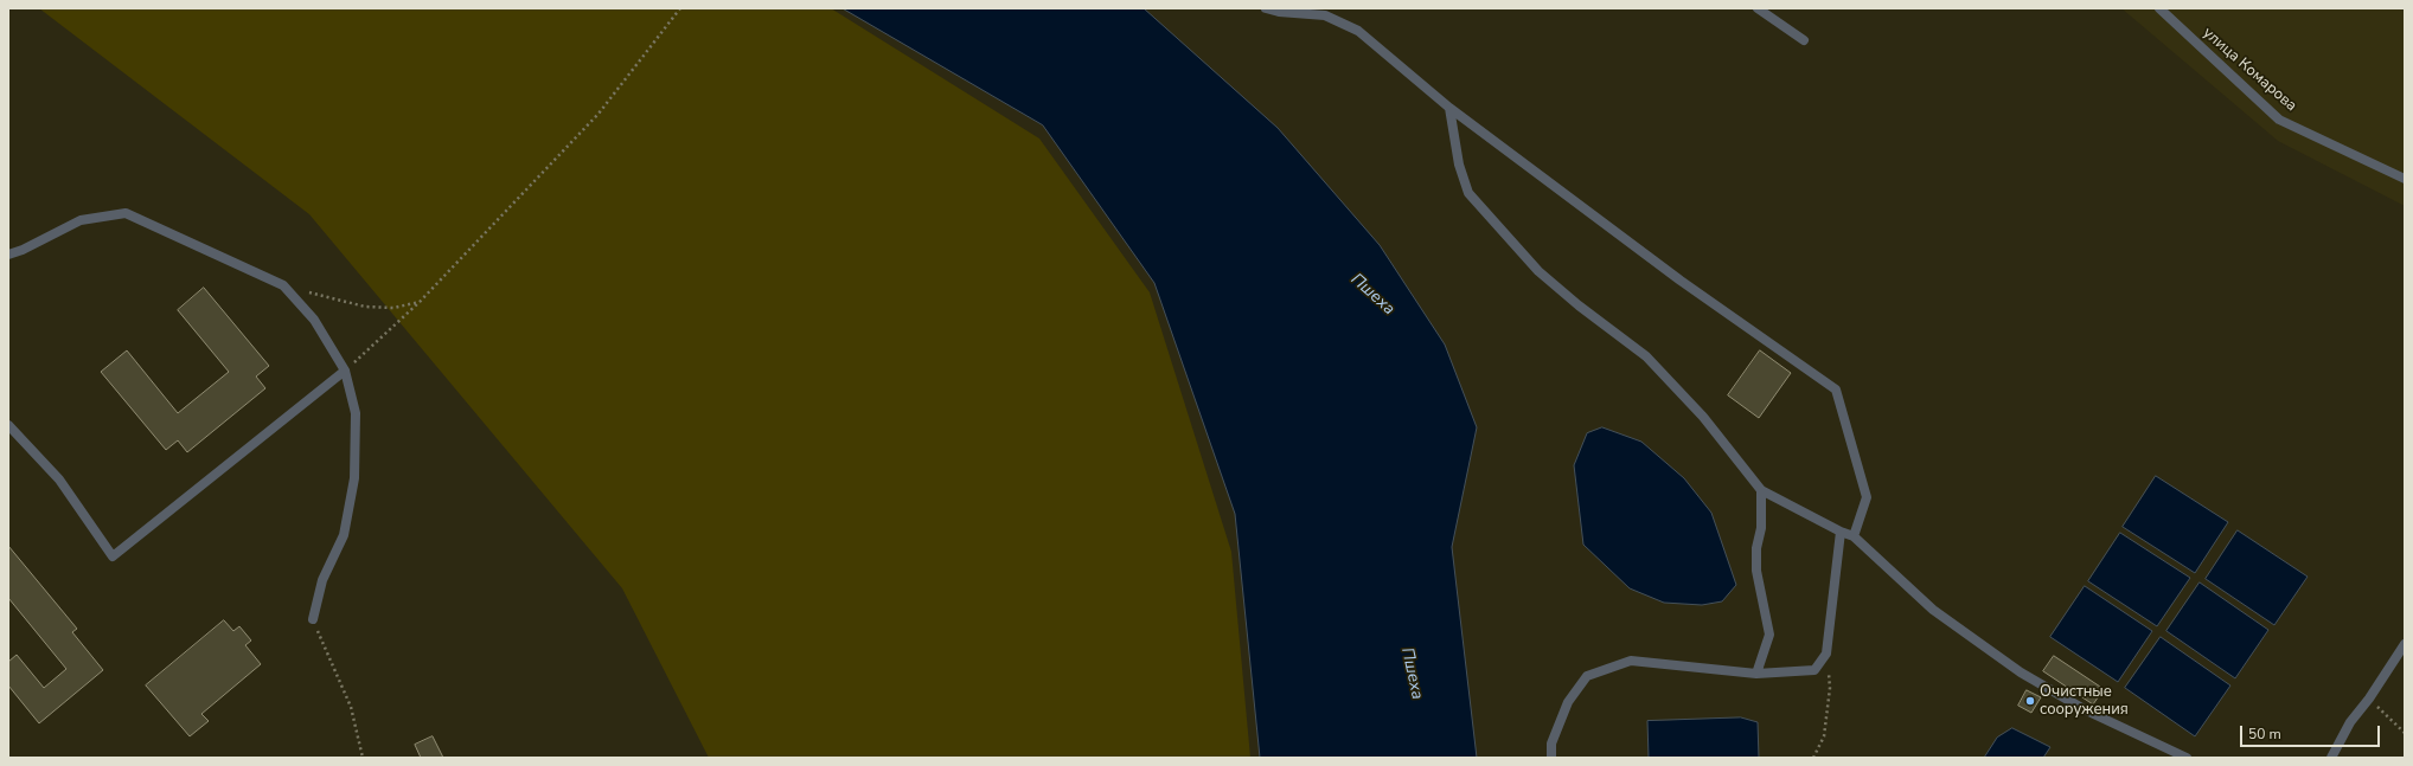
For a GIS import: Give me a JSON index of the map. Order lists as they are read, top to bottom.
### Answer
{
  "streets": {
    "lane": ["улица Комарова"]
  },
  "water": ["Пшеха"],
  "places": ["Очистные сооружения"],
  "scale_bar": "50 m"
}
